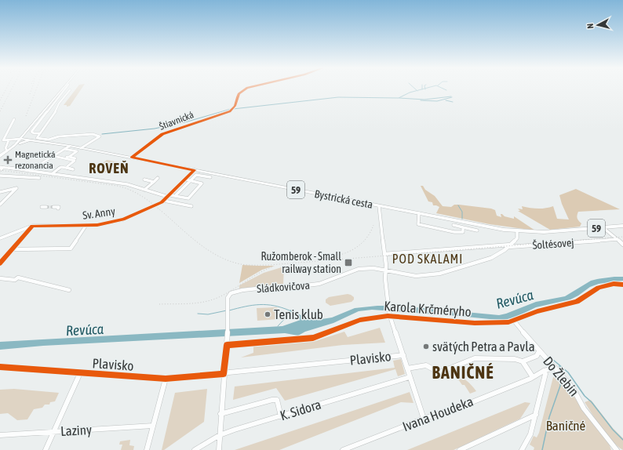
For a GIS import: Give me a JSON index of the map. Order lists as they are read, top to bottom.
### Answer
{
  "streets": {
    "main road": ["59", "Bystrická cesta"],
    "street": [
      "Štiavnická",
      "Sv. Anny",
      "Šoltésovej",
      "Sládkovičova",
      "Karola Krčméryho",
      "Plavisko",
      "Do Žlebín",
      "K. Sidora",
      "Ivana Houdeka",
      "Laziny"
    ]
  },
  "crossings": [
    ["Štiavnická", "Bystrická cesta"],
    ["Bystrická cesta", "Sládkovičova"],
    ["Šoltésovej", "Sládkovičova"],
    ["Sládkovičova", "Karola Krčméryho"],
    ["Karola Krčméryho", "Do Žlebín"],
    ["Do Žlebín", "Ivana Houdeka"]
  ],
  "districts": ["ROVEŇ", "POD SKALAMI", "BANIČNÉ"],
  "water": ["Revúca"],
  "parks": ["Baničné"],
  "places": {
    "health": ["Magnetická rezonancia"],
    "transit": ["Ružomberok - Small railway station"],
    "other": ["Tenis klub", "svätých Petra a Pavla"]
  },
  "north": "left"
}
